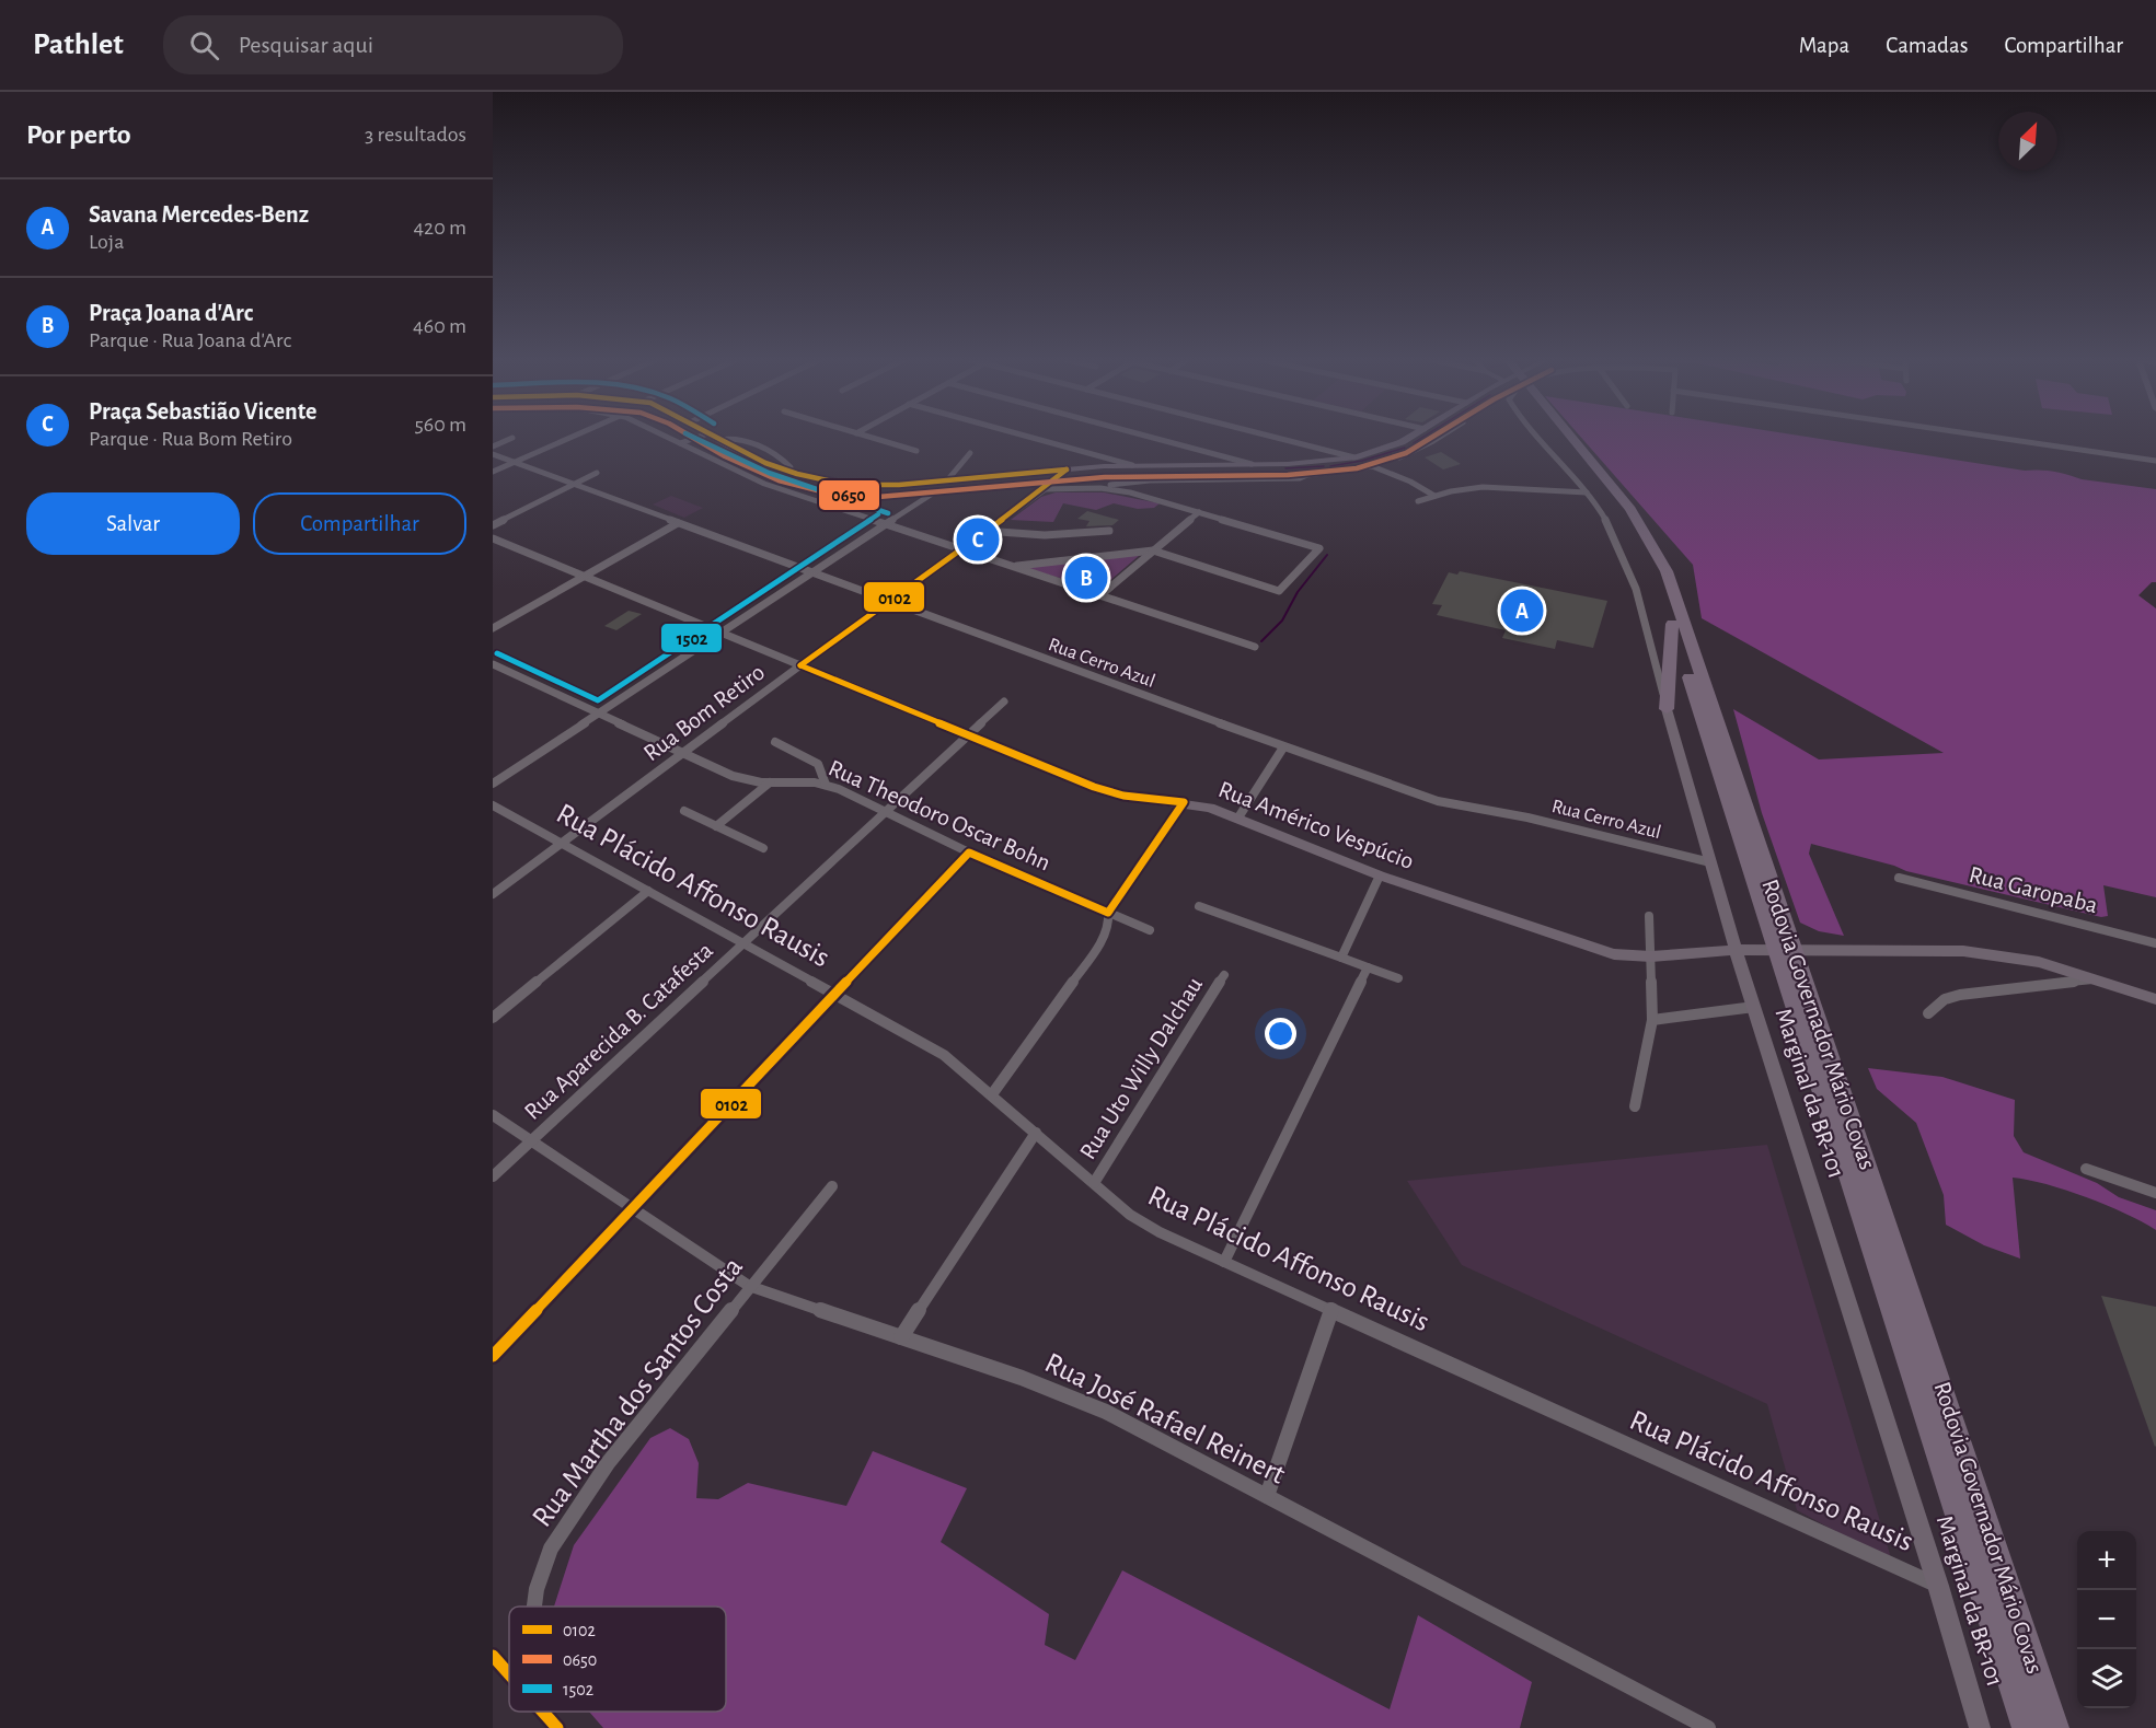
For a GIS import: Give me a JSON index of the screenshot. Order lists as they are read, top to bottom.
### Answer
{
  "streets": {
    "highway": ["Rodovia Governador Mário Covas"],
    "main road": ["Rua Bom Retiro", "Rua Américo Vespúcio", "Marginal da BR-101"],
    "street": [
      "Rua Cerro Azul",
      "Rua Theodoro Oscar Bohn",
      "Rua Plácido Affonso Rausis",
      "Rua Garopaba",
      "Rua Aparecida B. Catafesta",
      "Rua Uto Willy Dalchau",
      "Rua Martha dos Santos Costa",
      "Rua José Rafael Reinert"
    ]
  },
  "crossings": [
    ["Rua Cerro Azul", "Rua Bom Retiro"],
    ["Rua Cerro Azul", "Marginal da BR-101"],
    ["Rua Bom Retiro", "Rua Theodoro Oscar Bohn"],
    ["Rua Bom Retiro", "Rua Américo Vespúcio"],
    ["Rua Bom Retiro", "Rua Plácido Affonso Rausis"],
    ["Rua Theodoro Oscar Bohn", "Rua Aparecida B. Catafesta"],
    ["Rua Américo Vespúcio", "Rua Aparecida B. Catafesta"],
    ["Rua Américo Vespúcio", "Marginal da BR-101"],
    ["Rua Plácido Affonso Rausis", "Rua Aparecida B. Catafesta"],
    ["Rua Plácido Affonso Rausis", "Rua Uto Willy Dalchau"],
    ["Rua Plácido Affonso Rausis", "Marginal da BR-101"],
    ["Rua Aparecida B. Catafesta", "Rua José Rafael Reinert"],
    ["Rua Martha dos Santos Costa", "Rua José Rafael Reinert"]
  ],
  "lines": ["transit line 0102", "transit line 0650", "transit line 1502"],
  "legend": ["0102", "0650", "1502"],
  "north": "top right",
  "page": {
    "header": "Pathlet",
    "search": "Pesquisar aqui",
    "nav": ["Mapa", "Camadas", "Compartilhar"],
    "heading": ["Por perto", "3 resultados"],
    "list": [
      {
        "mark": "A",
        "name": "Savana Mercedes-Benz",
        "note": "Loja",
        "value": "420 m"
      },
      {
        "mark": "B",
        "name": "Praça Joana d'Arc",
        "note": "Parque · Rua Joana d'Arc",
        "value": "460 m"
      },
      {
        "mark": "C",
        "name": "Praça Sebastião Vicente",
        "note": "Parque · Rua Bom Retiro",
        "value": "560 m"
      }
    ],
    "buttons": ["Salvar", "Compartilhar"],
    "pins": ["C", "B", "A"],
    "map_buttons": ["+", "−"]
  }
}
